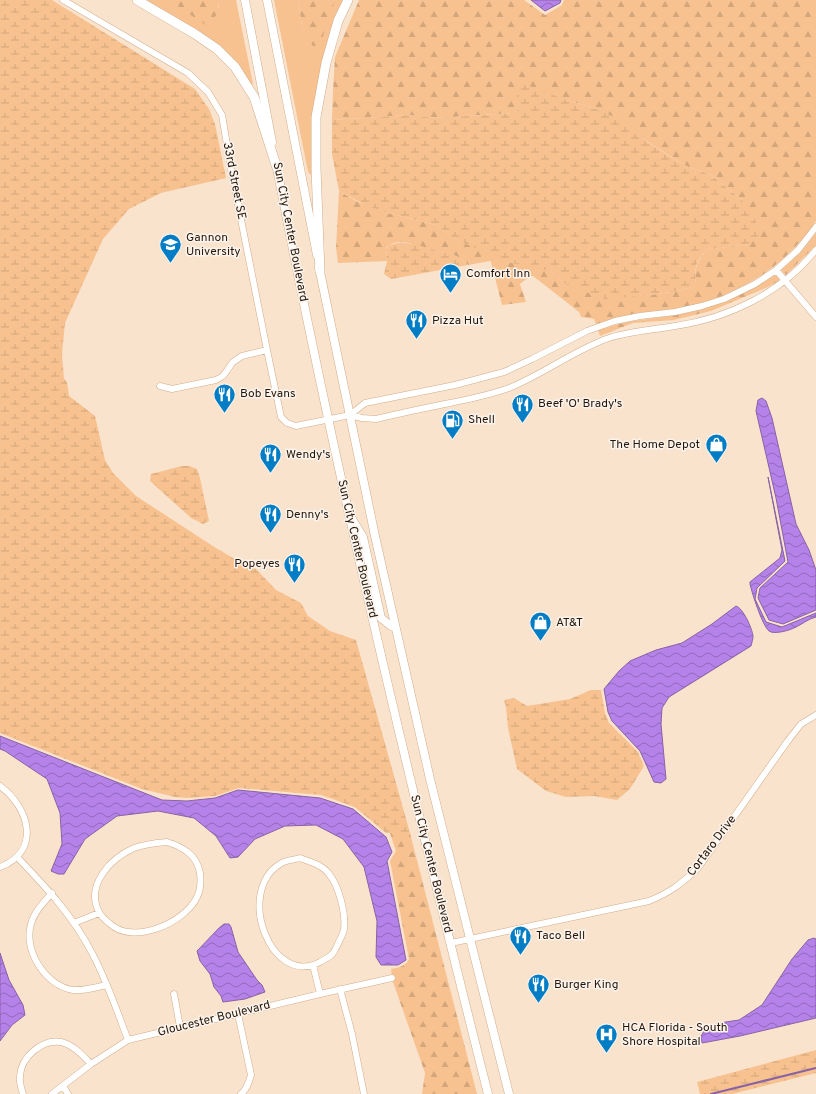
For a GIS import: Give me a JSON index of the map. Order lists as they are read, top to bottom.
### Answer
{
  "streets": {
    "main road": ["Sun City Center Boulevard"],
    "street": ["33rd Street SE", "Cortaro Drive", "Gloucester Boulevard"]
  },
  "crossings": [
    ["33rd Street SE", "Sun City Center Boulevard"],
    ["Sun City Center Boulevard", "Cortaro Drive"]
  ],
  "places": {
    "school or university": ["Gannon University"],
    "hotel": ["Comfort Inn"],
    "restaurant": [
      "Pizza Hut",
      "Bob Evans",
      "Beef 'O' Brady's",
      "Wendy's",
      "Denny's",
      "Popeyes",
      "Taco Bell",
      "Burger King"
    ],
    "fuel station": ["Shell"],
    "shop": ["The Home Depot", "AT&T"],
    "hospital": ["HCA Florida - South Shore Hospital"]
  }
}
